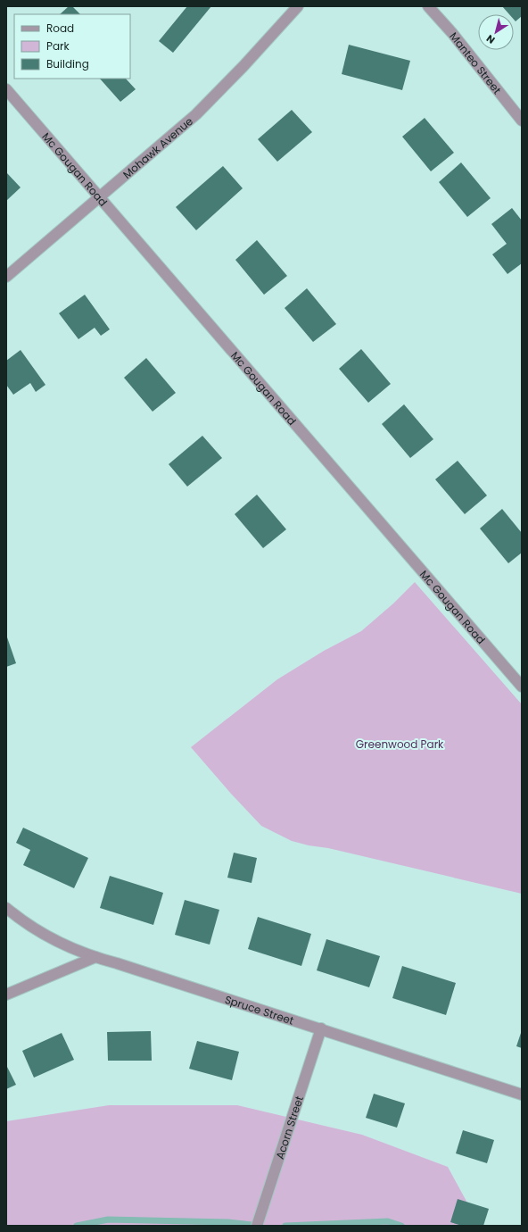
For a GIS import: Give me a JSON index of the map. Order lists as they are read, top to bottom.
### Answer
{
  "streets": {
    "street": [
      "Manteo Street",
      "Mohawk Avenue",
      "Mc Gougan Road",
      "Spruce Street",
      "Acorn Street"
    ]
  },
  "crossings": [
    ["Mohawk Avenue", "Mc Gougan Road"],
    ["Spruce Street", "Acorn Street"]
  ],
  "parks": ["Greenwood Park"],
  "legend": ["Road", "Park", "Building"],
  "north": "bottom left"
}
